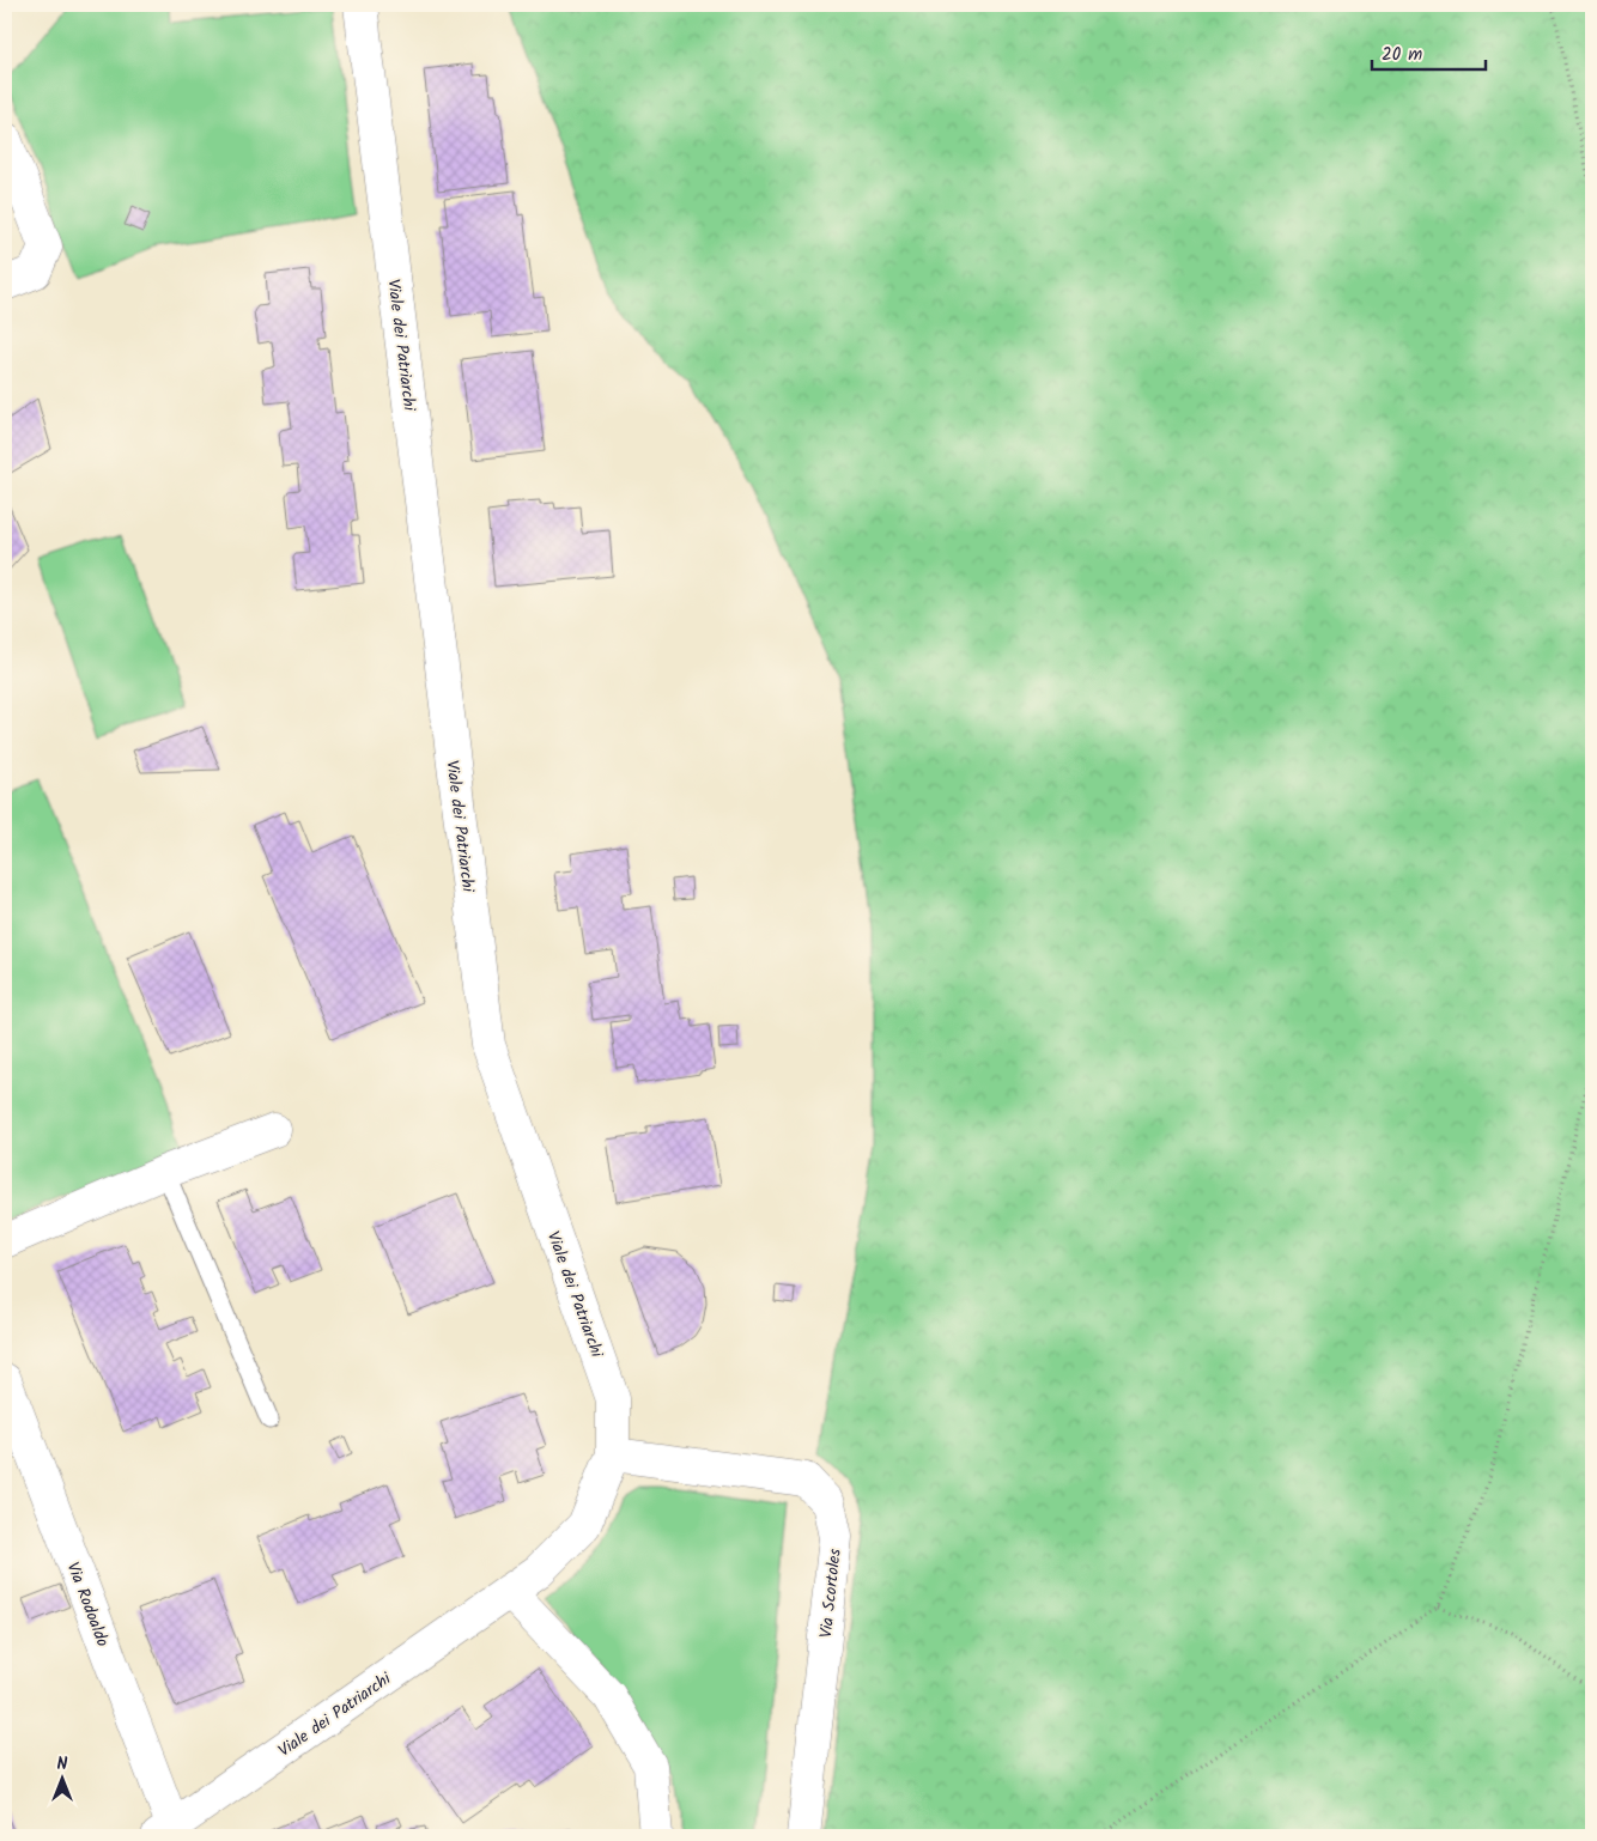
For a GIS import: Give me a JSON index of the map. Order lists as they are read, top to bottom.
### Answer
{
  "streets": {
    "street": ["Viale dei Patriarchi", "Via Scortoles", "Via Rodoaldo"]
  },
  "crossings": [
    ["Viale dei Patriarchi", "Via Scortoles"],
    ["Viale dei Patriarchi", "Via Rodoaldo"]
  ],
  "scale_bar": "20 m",
  "north": "top"
}
